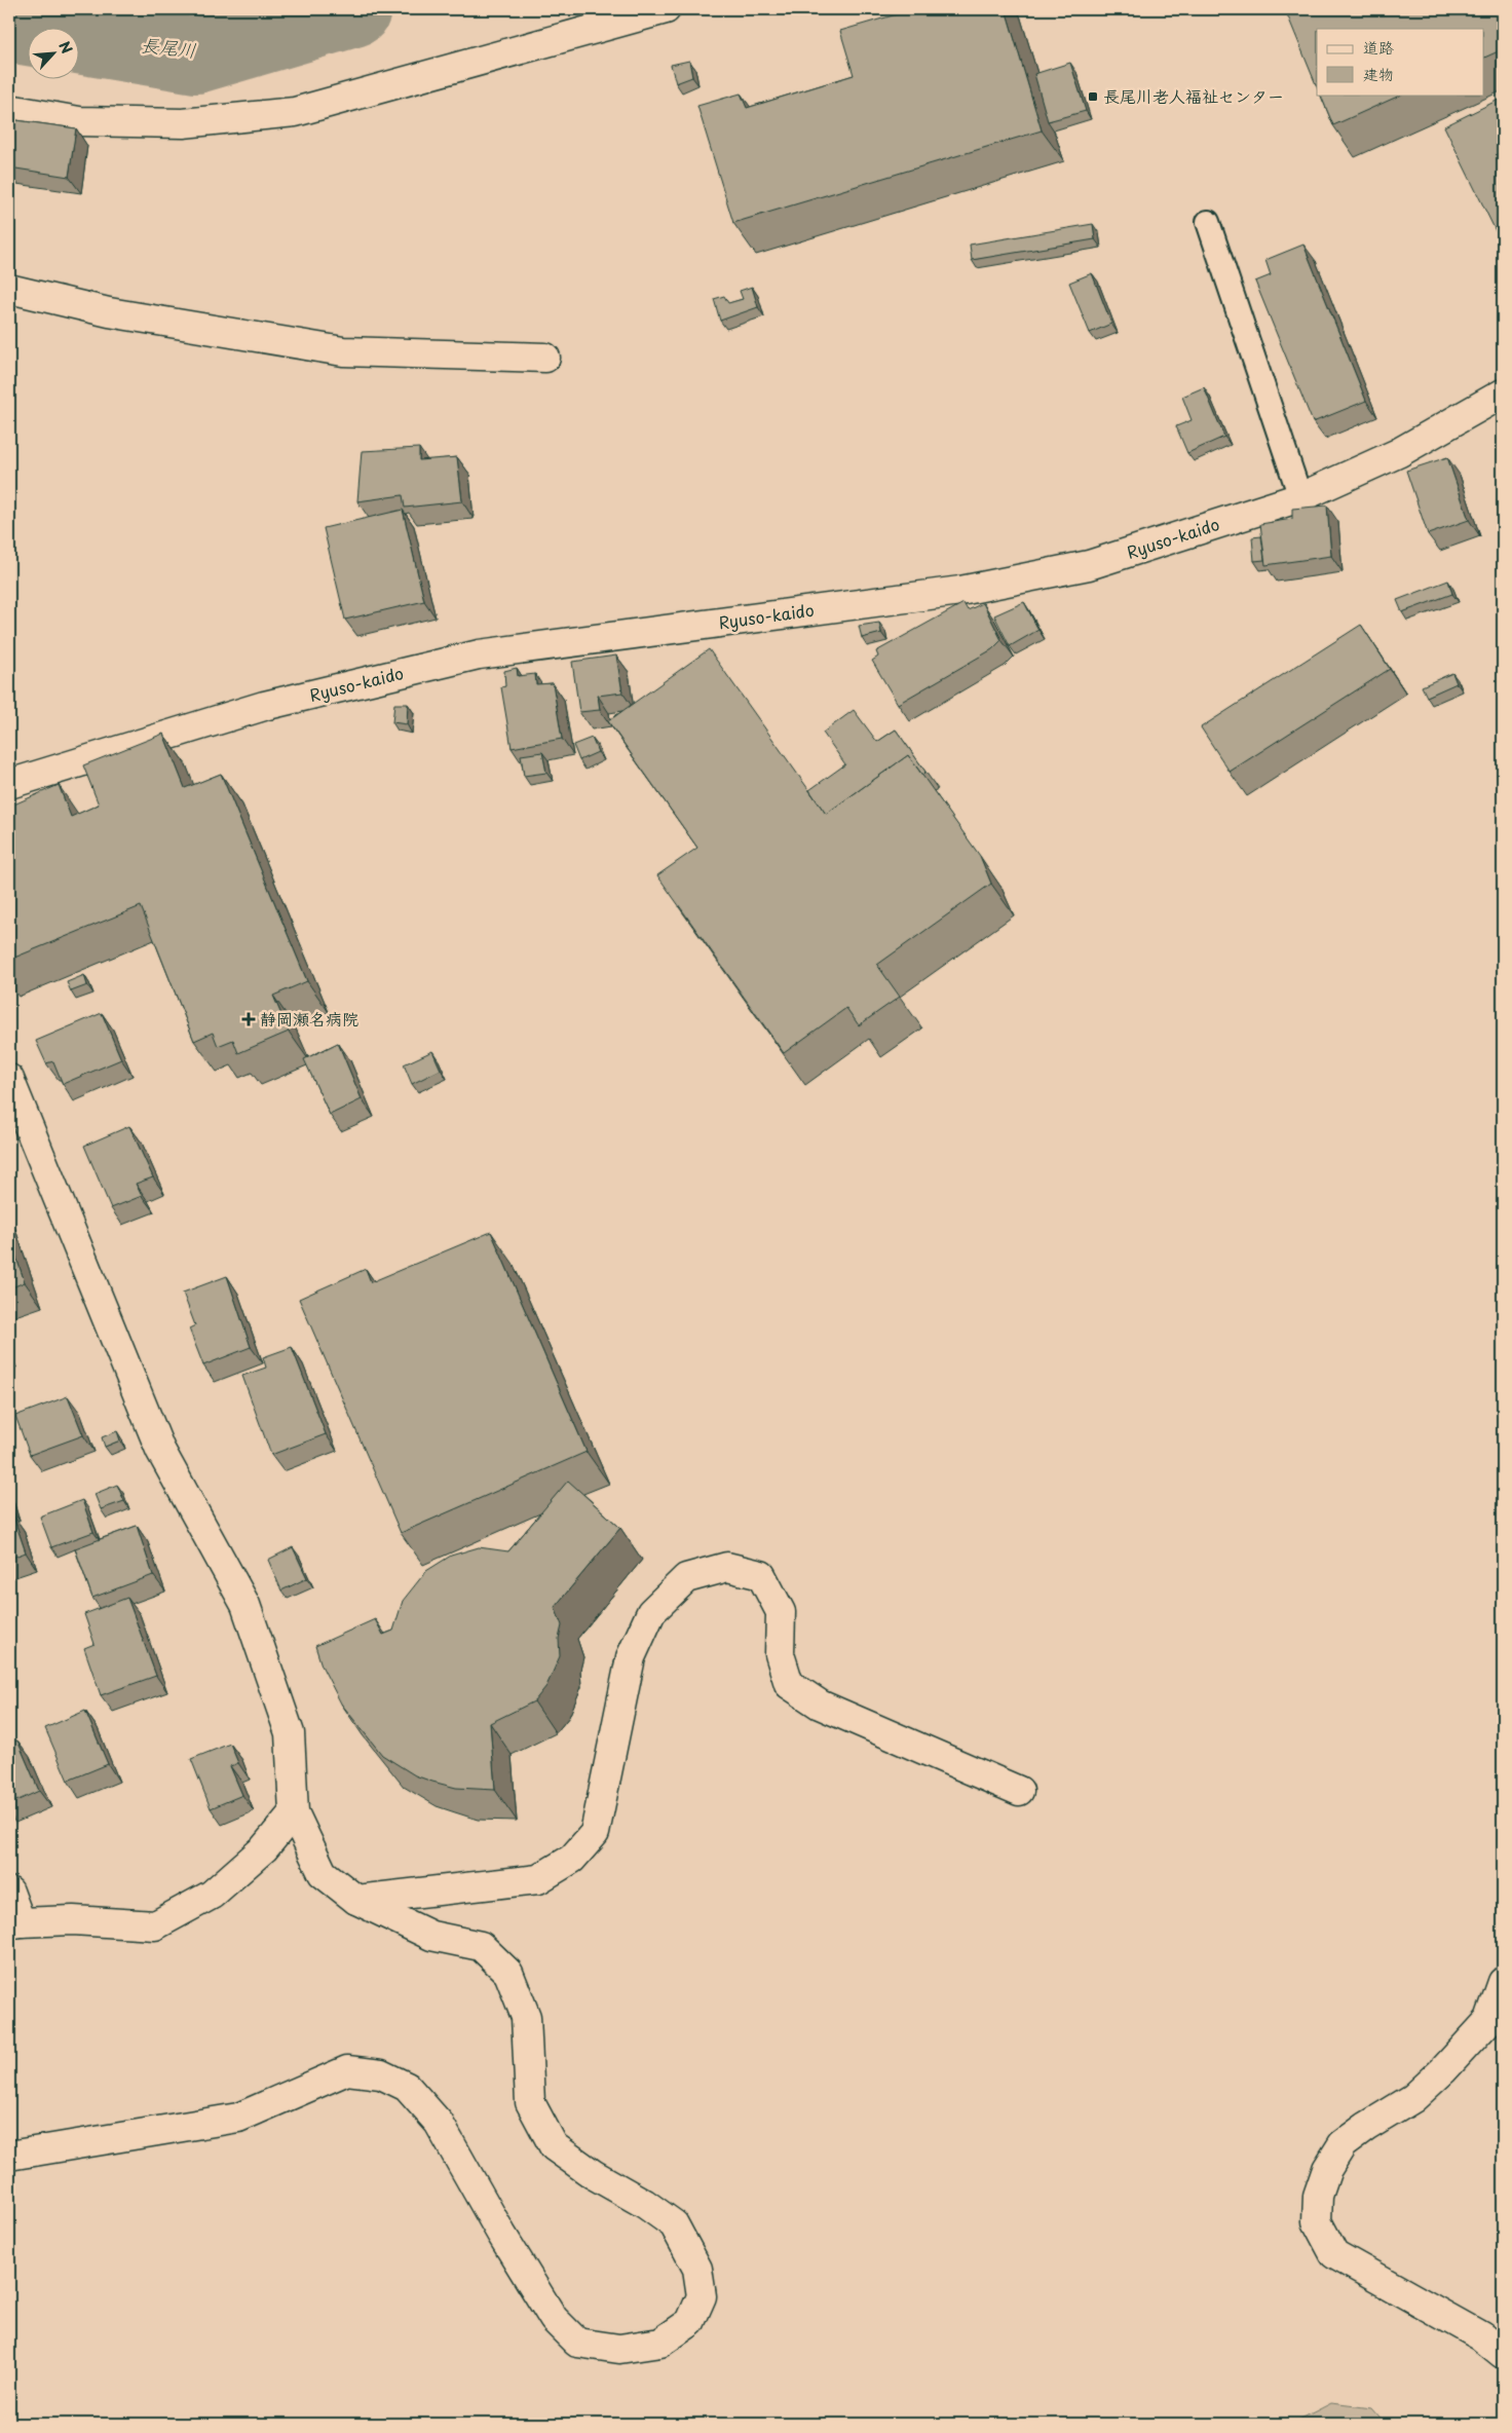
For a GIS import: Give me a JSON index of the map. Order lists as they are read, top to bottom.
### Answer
{
  "streets": {
    "street": ["Ryuso-kaido"]
  },
  "water": ["長尾川"],
  "places": {
    "transit": ["長尾川老人福祉センター"],
    "health": ["静岡瀬名病院"]
  },
  "legend": ["道路", "建物"],
  "north": "top right"
}
